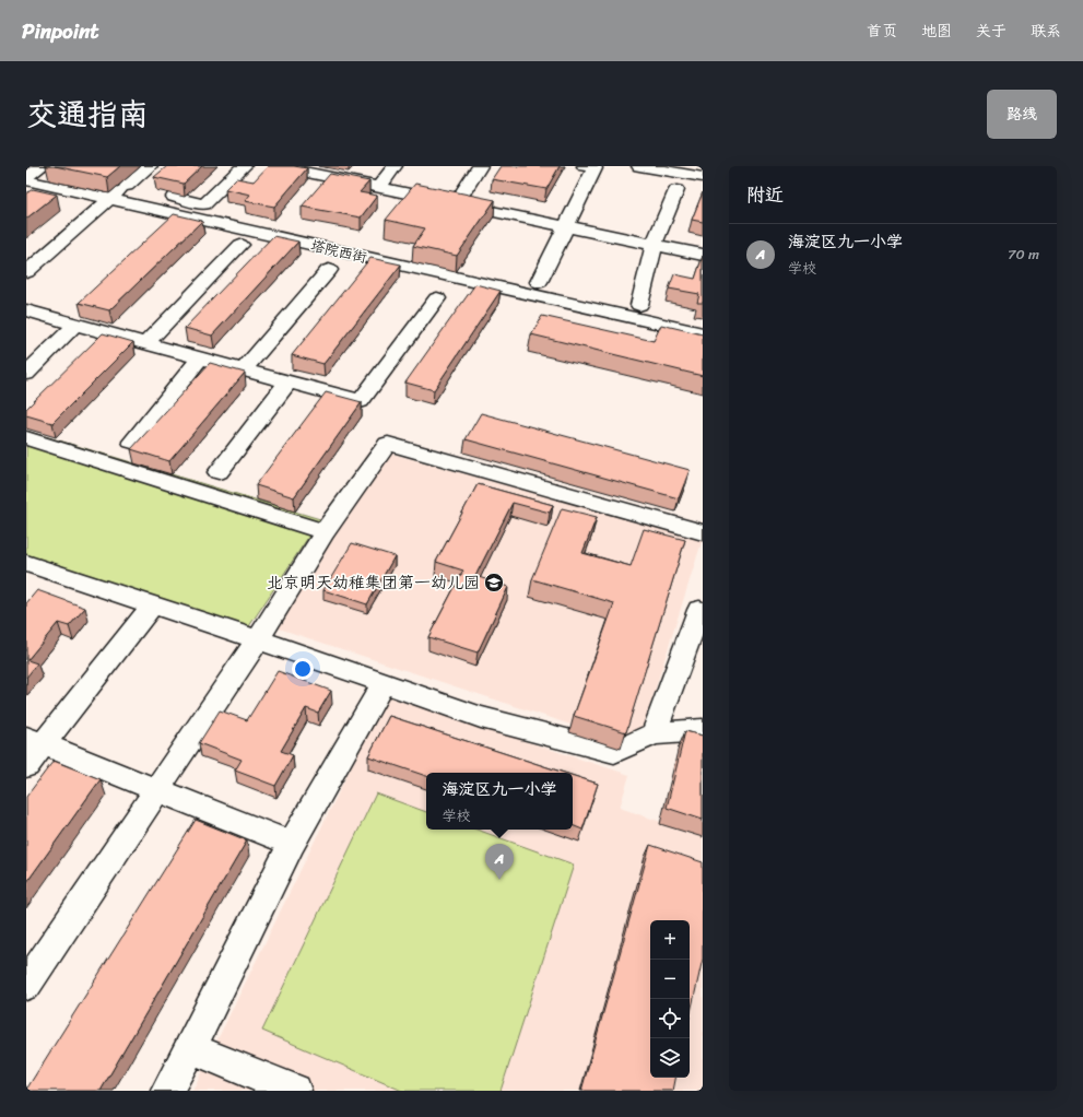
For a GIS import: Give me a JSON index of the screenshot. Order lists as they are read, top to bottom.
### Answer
{
  "streets": {
    "street": ["塔院西街"]
  },
  "places": {
    "school or university": ["北京明天幼稚集团第一幼儿园"]
  },
  "page": {
    "header": "Pinpoint",
    "nav": [
      "首页",
      "地图",
      "关于",
      "联系"
    ],
    "title": "交通指南",
    "buttons": "路线",
    "heading": "附近",
    "list": [
      {
        "mark": "A",
        "name": "海淀区九一小学",
        "note": "学校",
        "value": "70 m"
      }
    ],
    "popup": ["海淀区九一小学", "学校"],
    "pins": "A",
    "map_buttons": ["+", "−"]
  }
}
